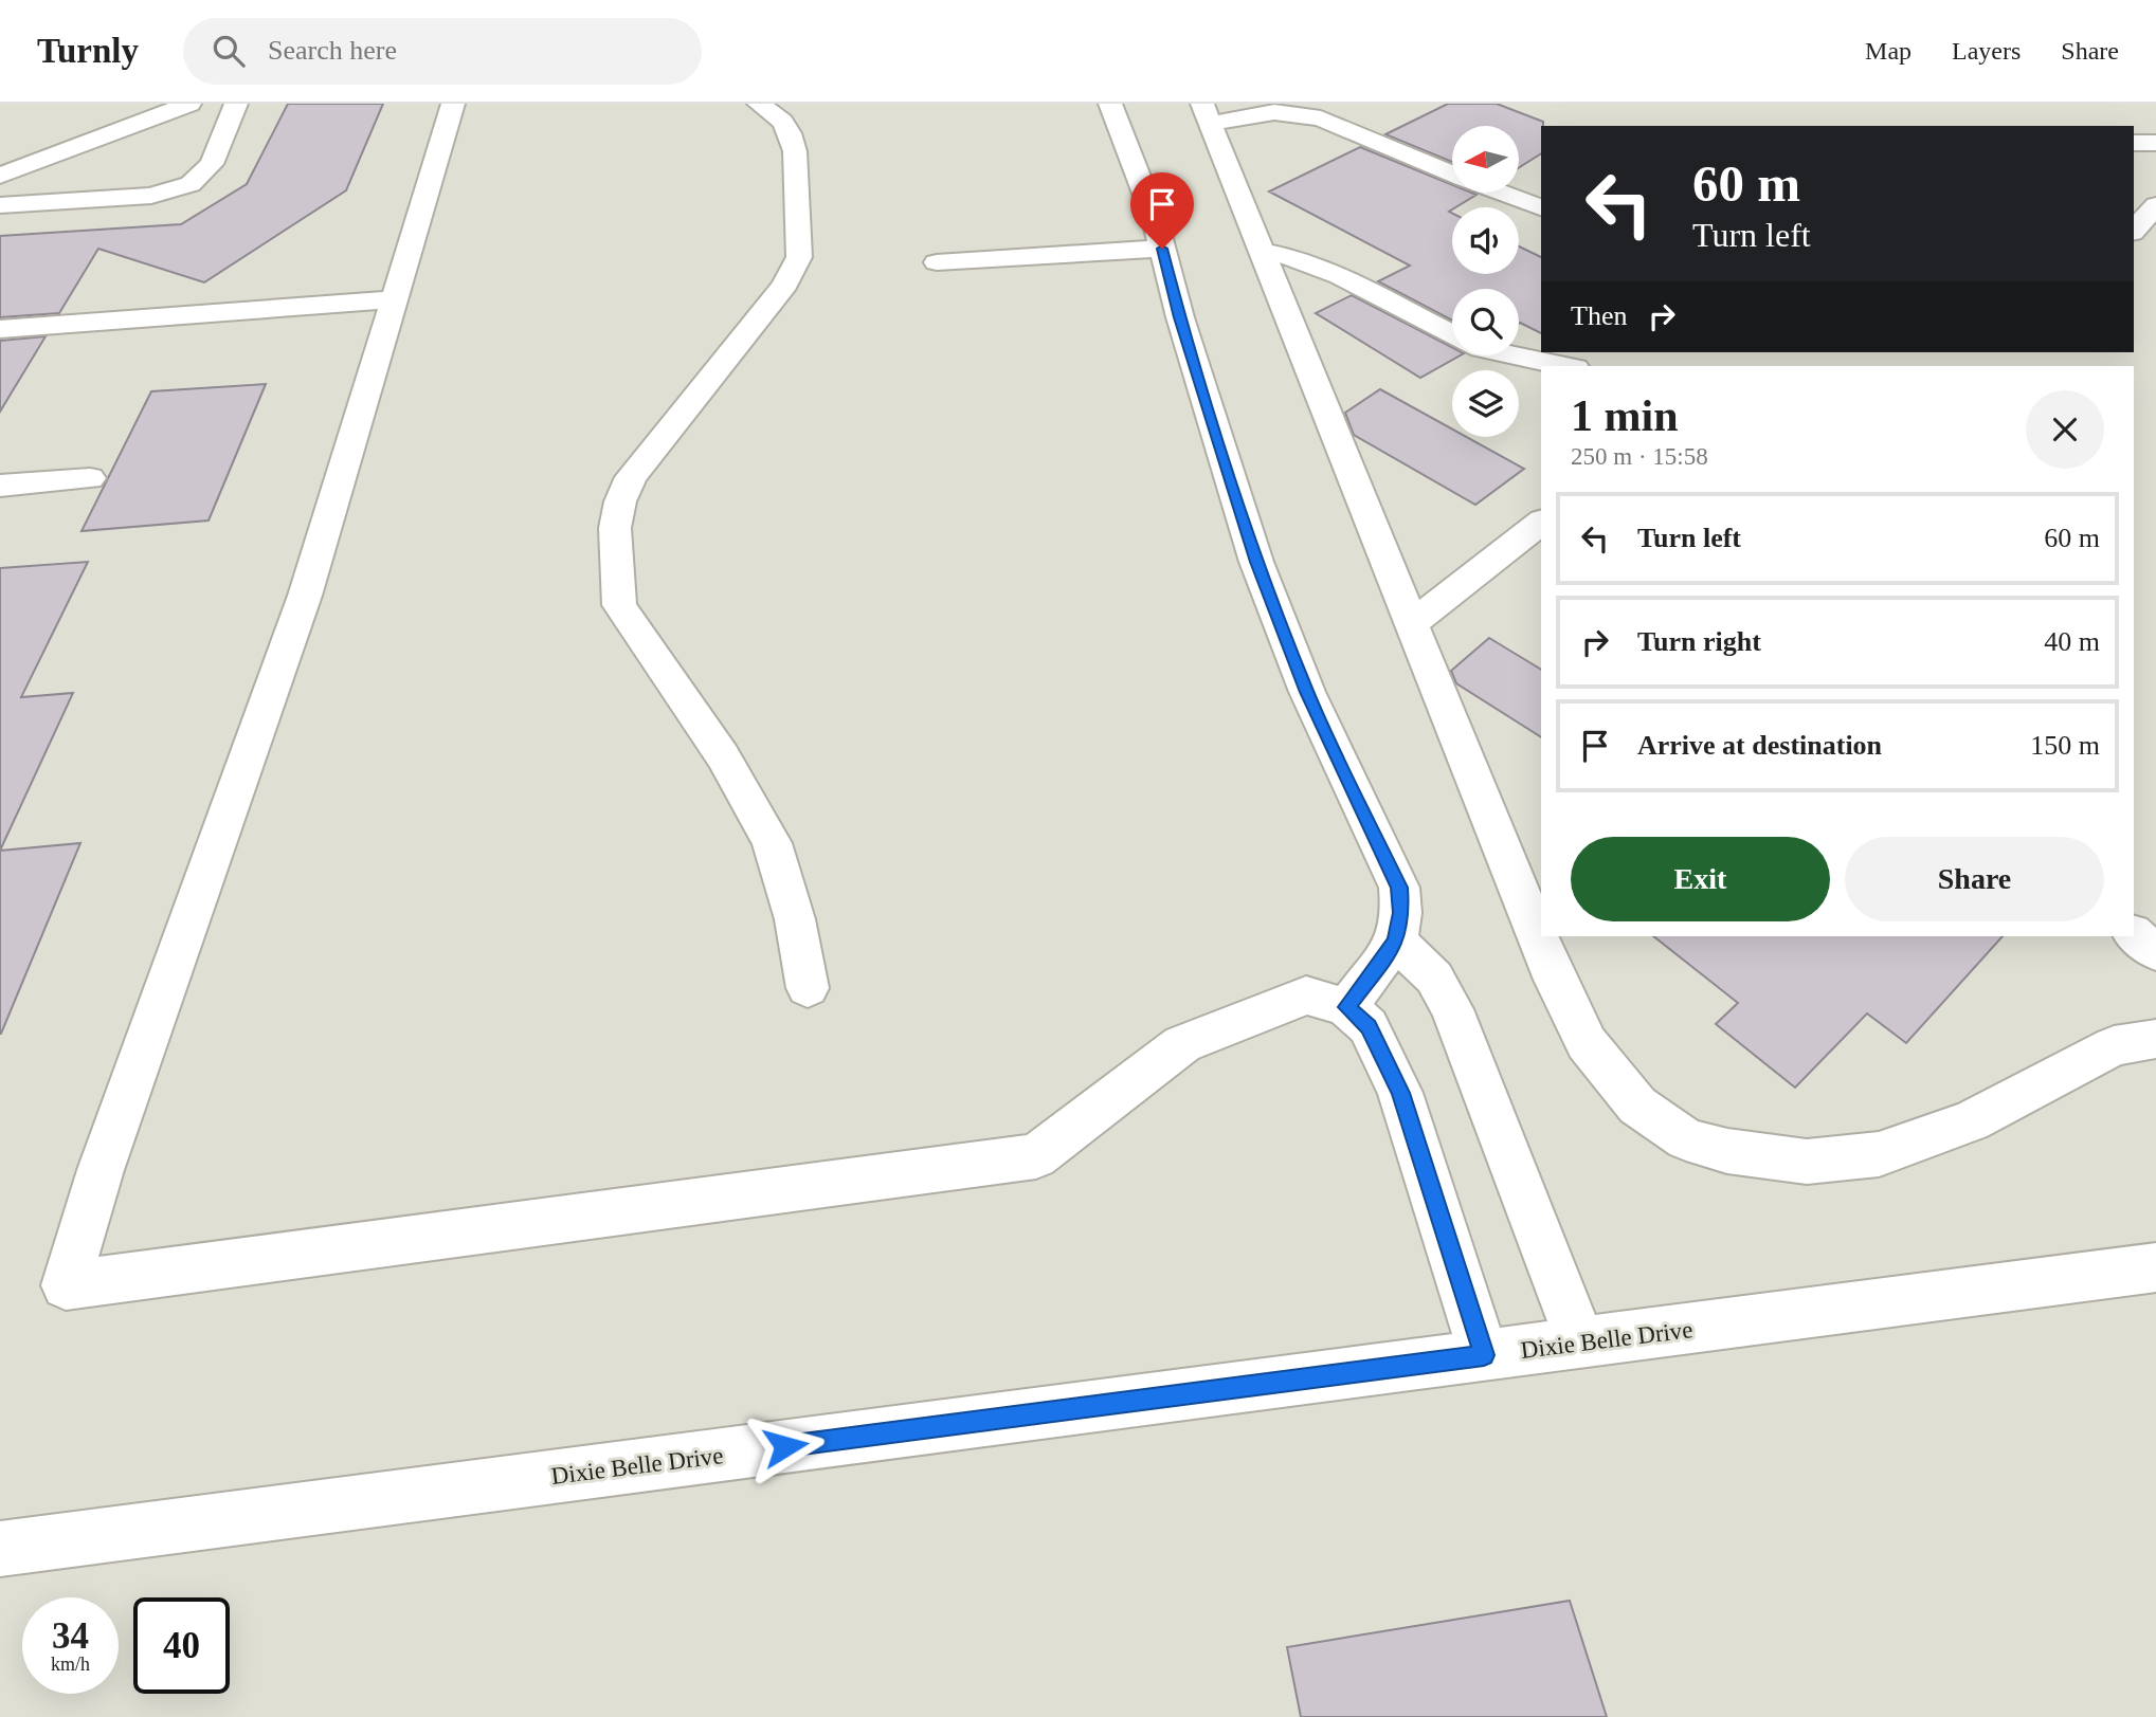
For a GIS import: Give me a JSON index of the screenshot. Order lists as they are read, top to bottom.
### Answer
{
  "streets": {
    "street": ["Dixie Belle Drive"]
  },
  "north": "left",
  "page": {
    "header": "Turnly",
    "search": "Search here",
    "nav": ["Map", "Layers", "Share"],
    "turn": ["60 m", "Turn left"],
    "then": "Then",
    "heading": ["1 min", "250 m · 15:58"],
    "list": [
      {
        "name": "Turn left",
        "value": "60 m"
      },
      {
        "name": "Turn right",
        "value": "40 m"
      },
      {
        "name": "Arrive at destination",
        "value": "150 m"
      }
    ],
    "buttons": ["Exit", "Share"],
    "speed": "34 km/h",
    "limit": "40"
  }
}
